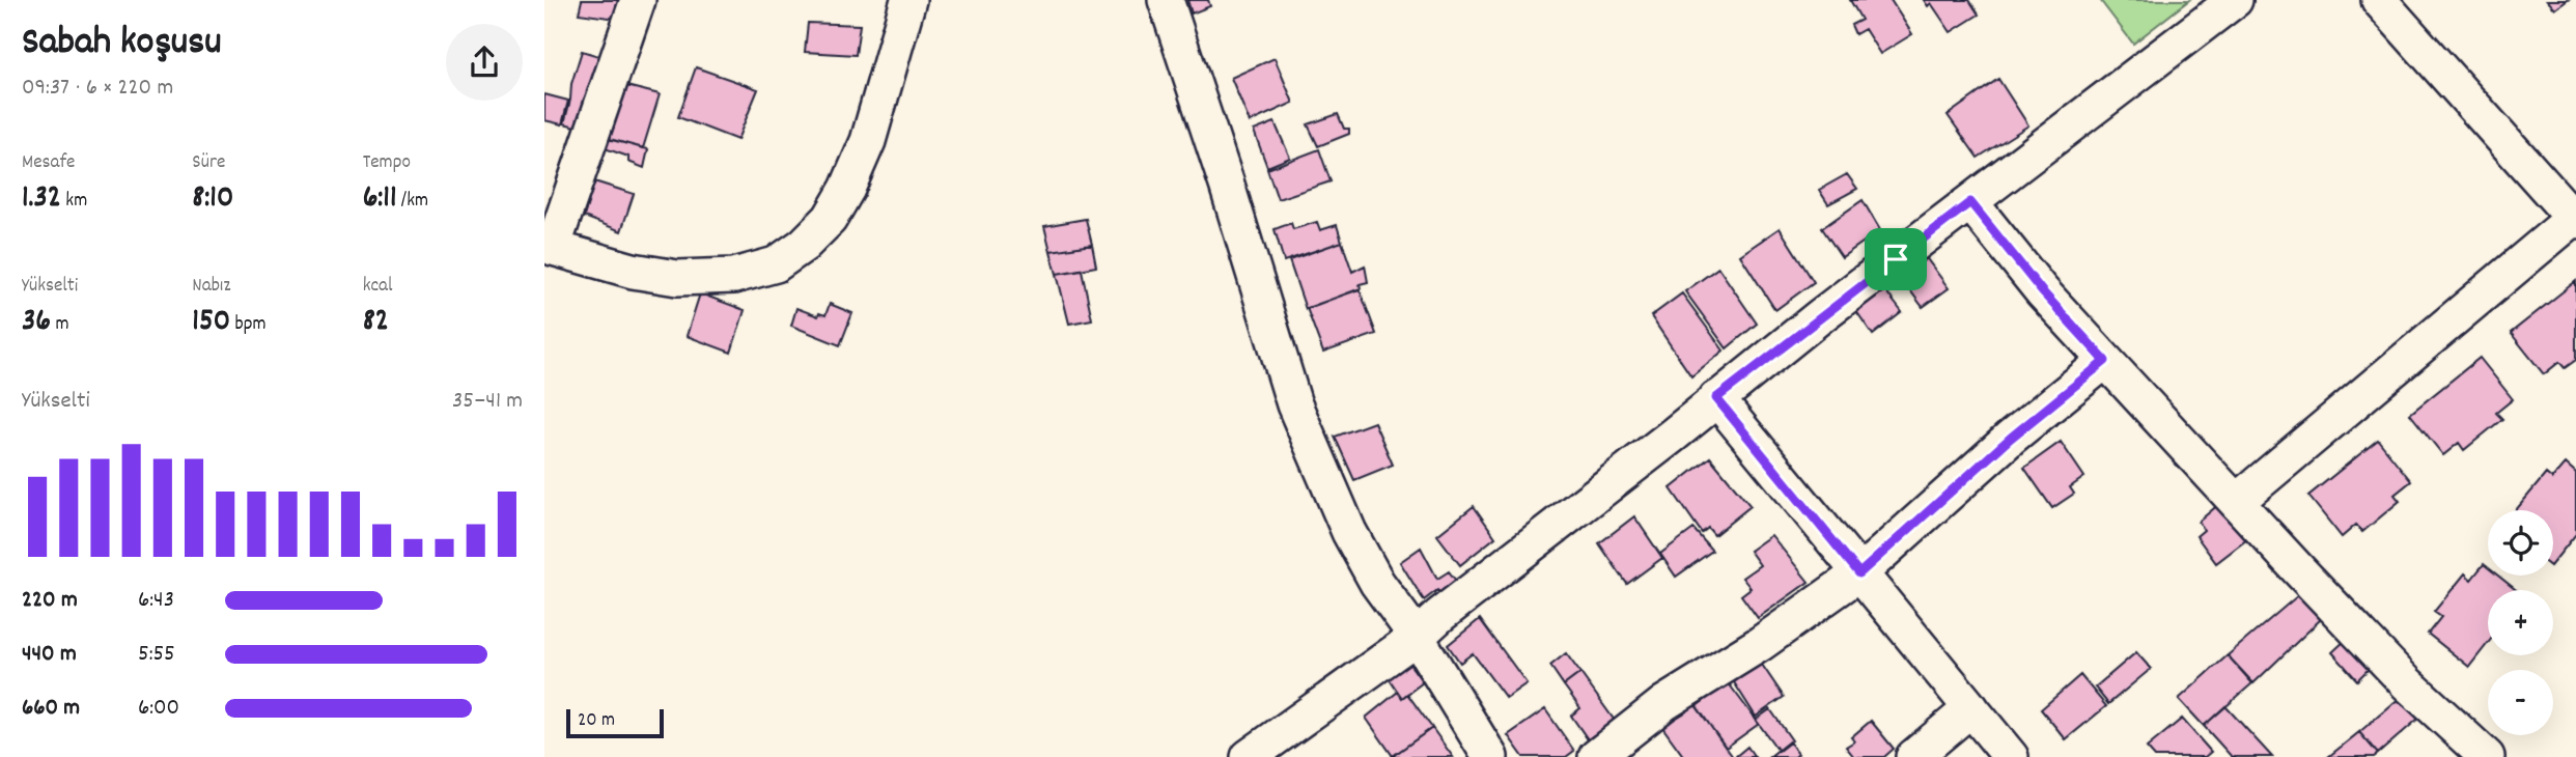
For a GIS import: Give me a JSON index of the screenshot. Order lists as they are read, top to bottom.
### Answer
{
  "scale_bar": "20 m",
  "page": {
    "heading": ["Sabah koşusu", "09:37 · 6 × 220 m"],
    "stats": [
      ["Mesafe", "1.32 km"],
      ["Süre", "8:10"],
      ["Tempo", "6:11 /km"],
      ["Yükselti", "36 m"],
      ["Nabız", "150 bpm"],
      ["kcal", "82"]
    ],
    "chart": ["Yükselti", "35–41 m"],
    "map_buttons": ["+", "−"],
    "list": [
      {
        "name": "220 m",
        "note": "6:43"
      },
      {
        "name": "440 m",
        "note": "5:55"
      },
      {
        "name": "660 m",
        "note": "6:00"
      }
    ],
    "scale": "20 m"
  }
}
